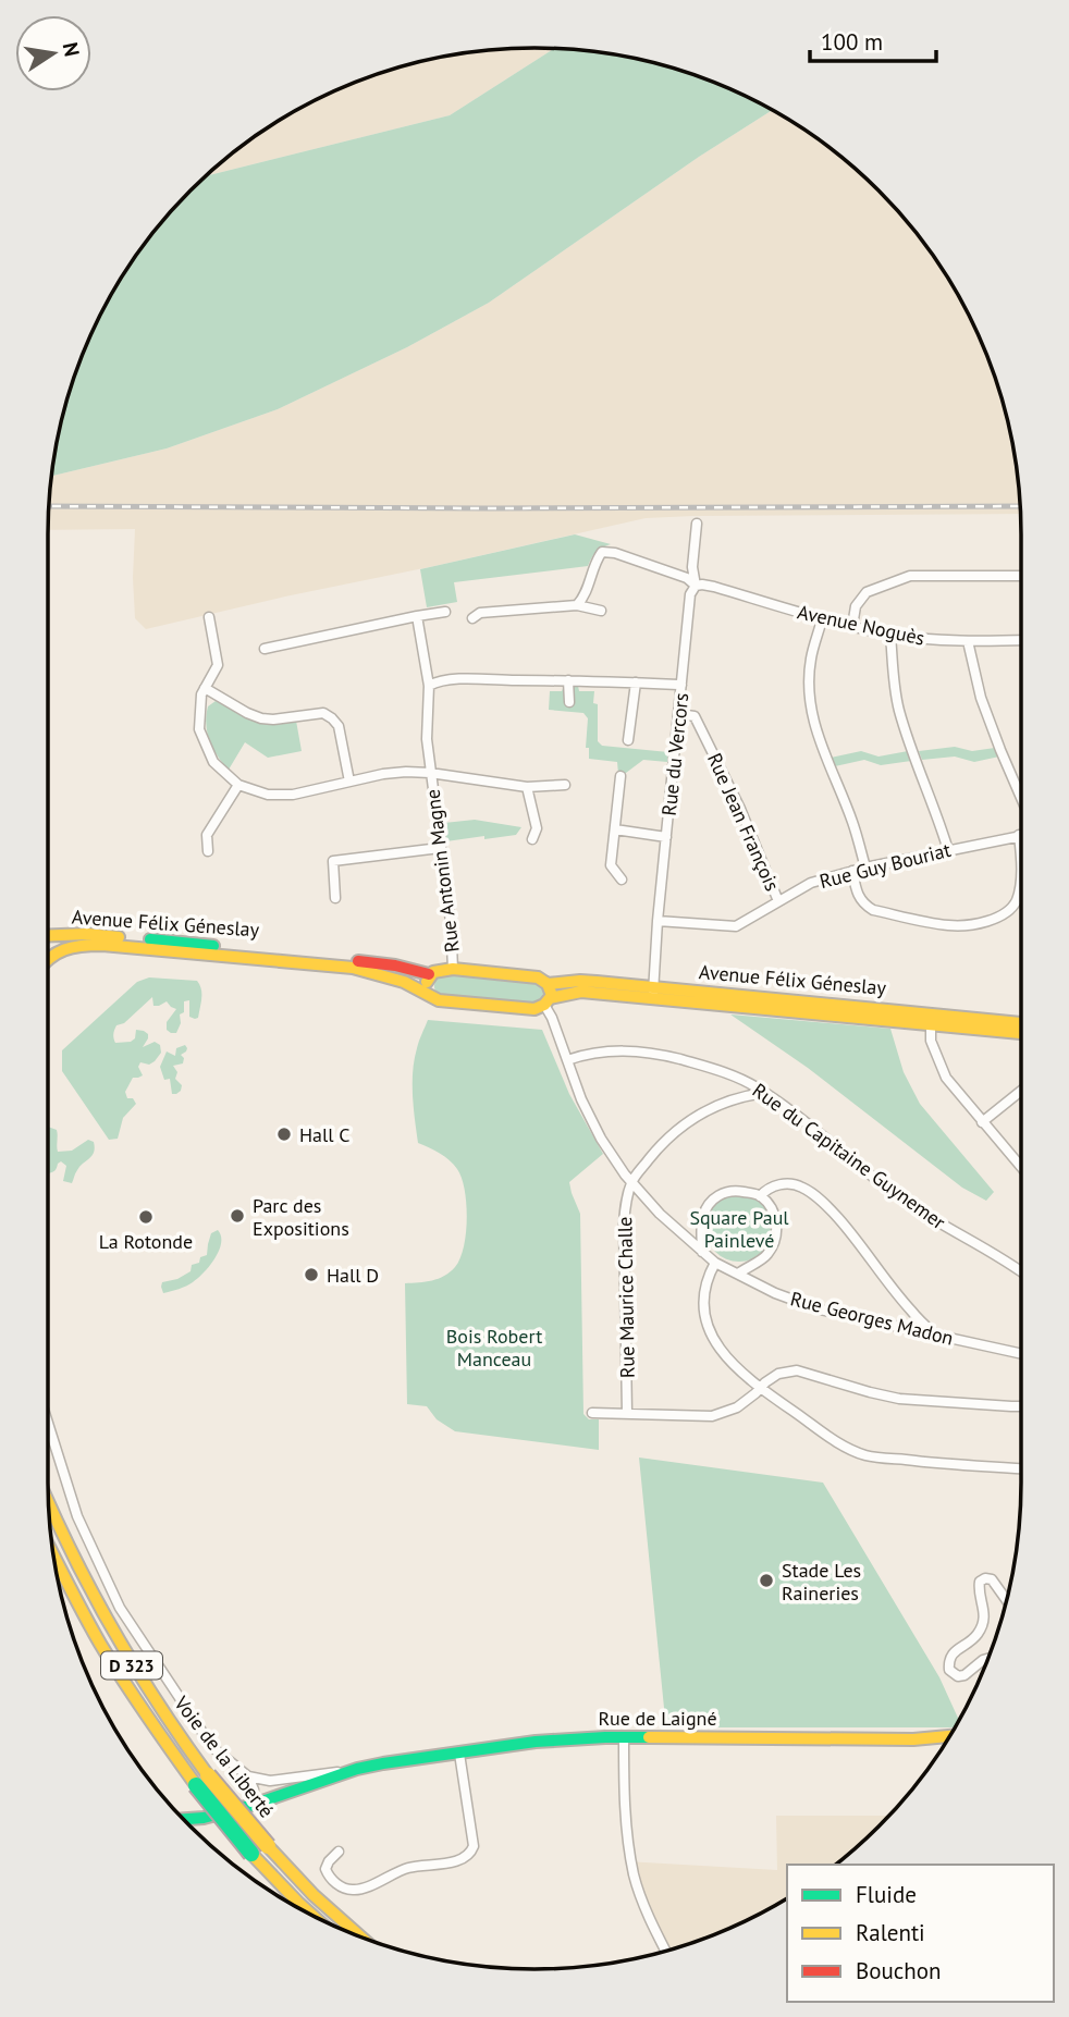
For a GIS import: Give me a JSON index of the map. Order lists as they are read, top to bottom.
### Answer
{
  "streets": {
    "main road": [
      "Avenue Félix Géneslay",
      "D 323",
      "Rue de Laigné",
      "Voie de la Liberté"
    ],
    "street": [
      "Avenue Noguès",
      "Rue du Vercors",
      "Rue Jean François",
      "Rue Guy Bouriat",
      "Rue Antonin Magne",
      "Rue du Capitaine Guynemer",
      "Rue Maurice Challe",
      "Rue Georges Madon"
    ]
  },
  "crossings": [
    ["Avenue Noguès", "Rue du Vercors"],
    ["Rue du Vercors", "Rue Jean François"],
    ["Rue du Vercors", "Rue Guy Bouriat"],
    ["Rue du Vercors", "Avenue Félix Géneslay"],
    ["Rue Jean François", "Rue Guy Bouriat"]
  ],
  "parks": ["Square Paul Painlevé", "Bois Robert Manceau"],
  "places": [
    "Hall C",
    "Parc des Expositions",
    "La Rotonde",
    "Hall D",
    "Stade Les Raineries"
  ],
  "legend": ["Fluide", "Ralenti", "Bouchon"],
  "scale_bar": "100 m",
  "north": "right"
}
